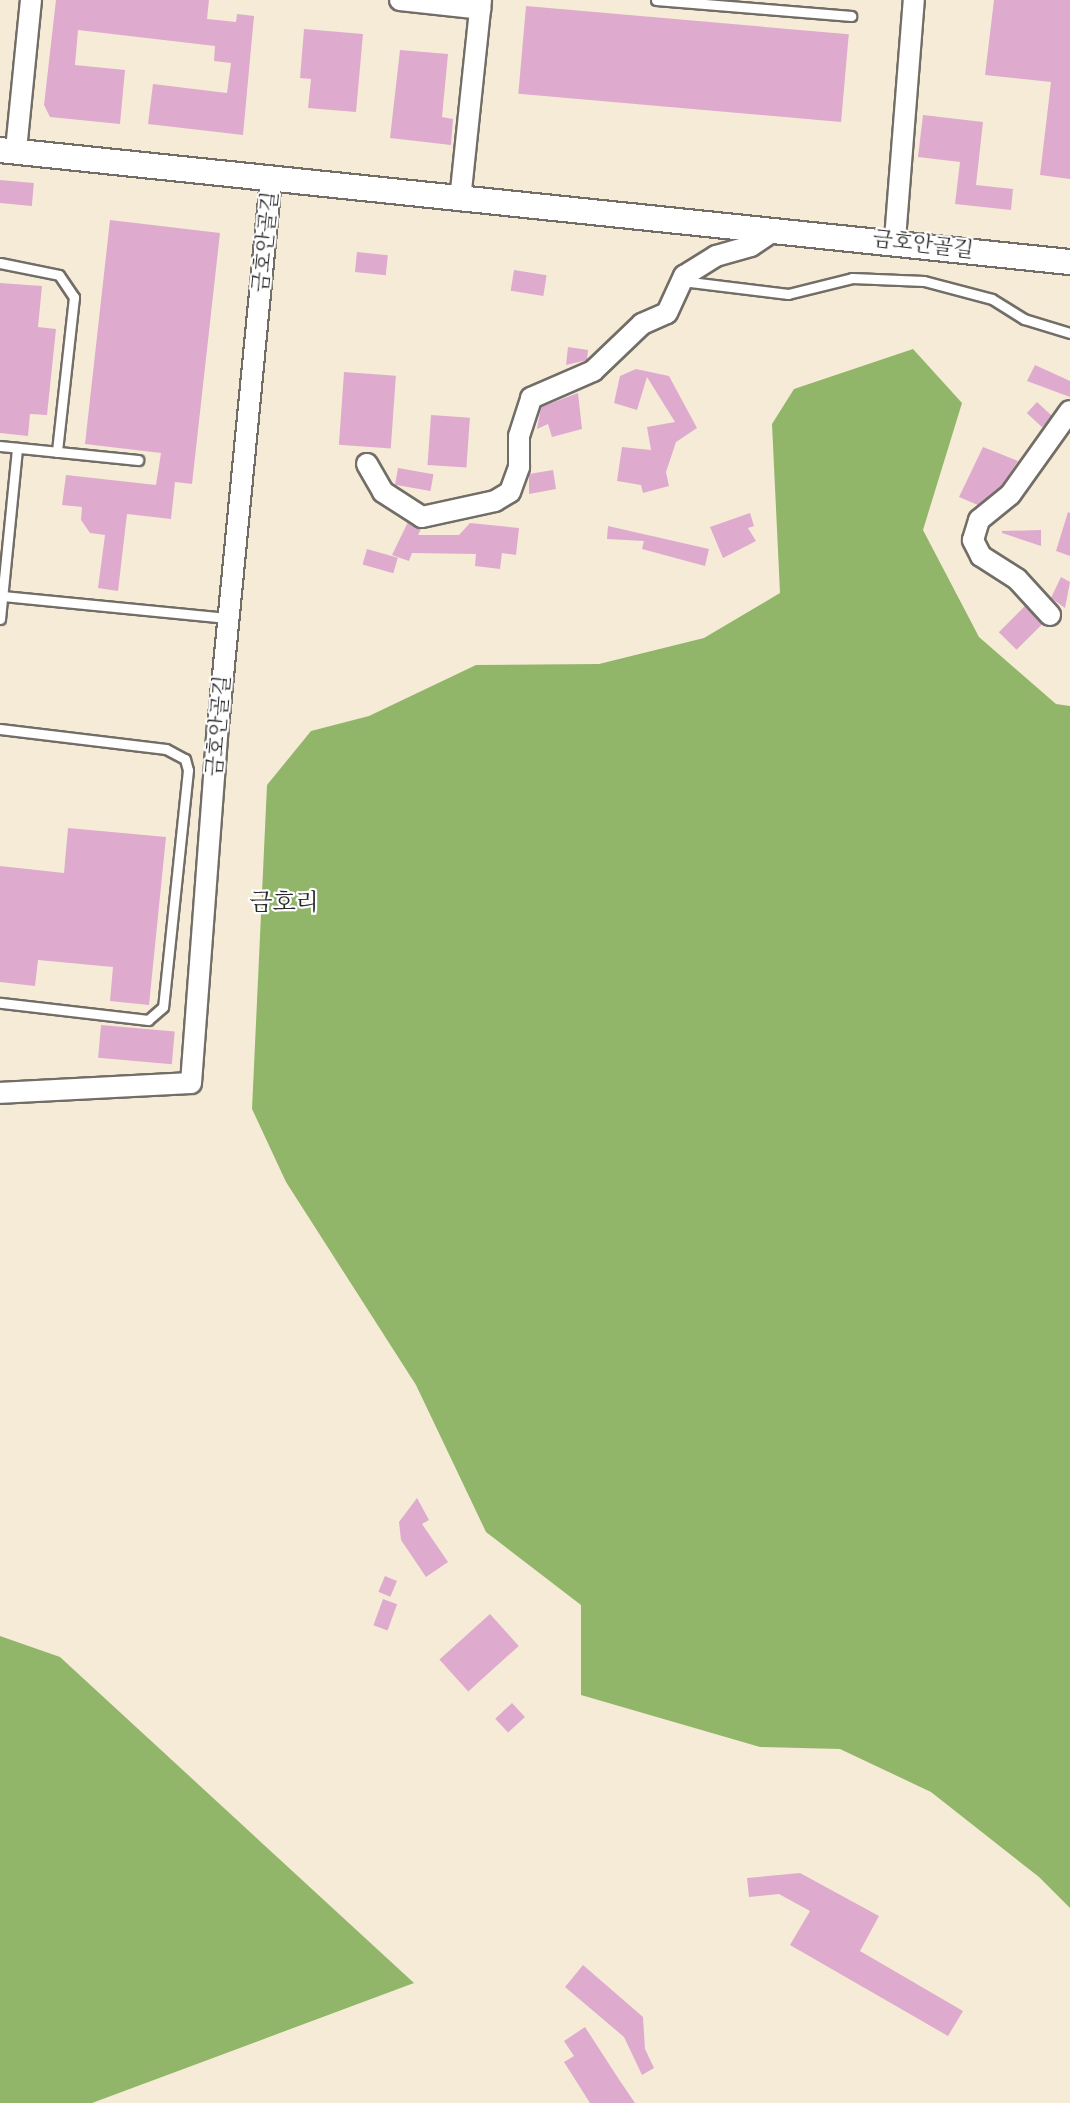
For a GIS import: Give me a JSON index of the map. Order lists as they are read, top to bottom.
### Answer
{
  "streets": {
    "street": ["금호안골길"]
  },
  "districts": ["금호리"]
}
